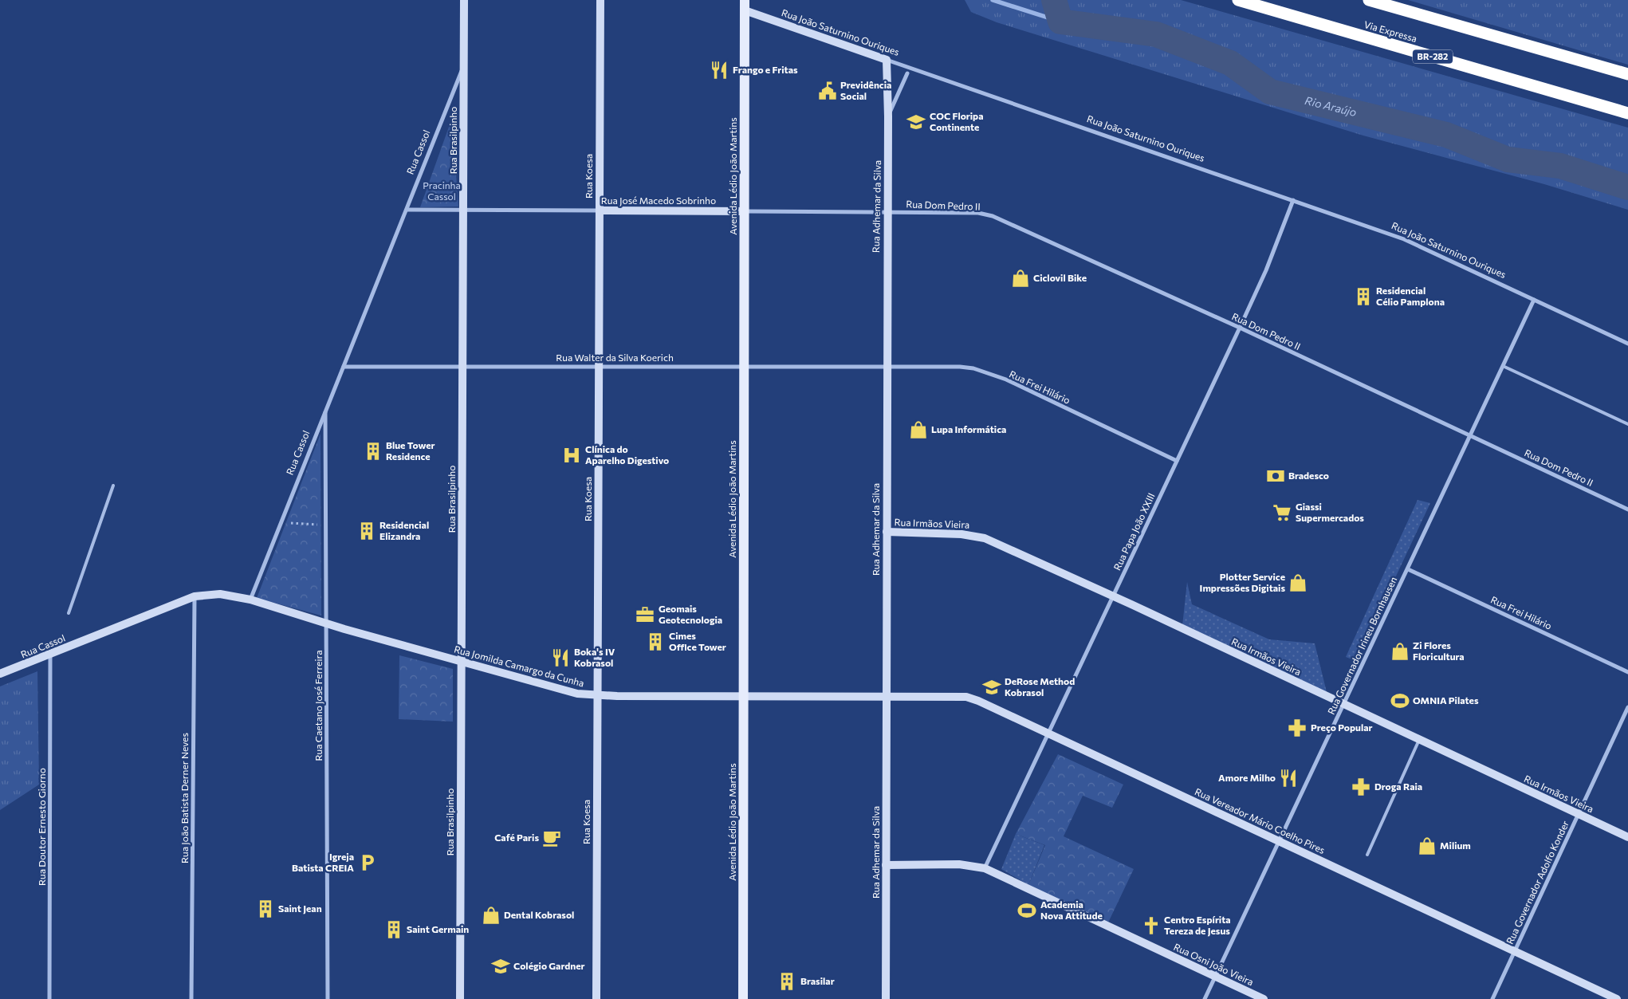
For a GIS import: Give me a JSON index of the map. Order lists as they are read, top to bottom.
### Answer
{
  "streets": {
    "highway": ["Via Expressa", "BR-282"],
    "main road": ["Avenida Lédio João Martins"],
    "street": [
      "Rua João Saturnino Ouriques",
      "Rua Brasilpinho",
      "Rua Cassol",
      "Rua Koesa",
      "Rua José Macedo Sobrinho",
      "Rua Dom Pedro II",
      "Rua Adhemar da Silva",
      "Rua Walter da Silva Koerich",
      "Rua Frei Hilário",
      "Rua Irmãos Vieira",
      "Rua Papa João XXIII",
      "Rua Governador Irineu Bornhausen",
      "Rua Jomilda Camargo da Cunha",
      "Rua Caetano José Ferreira",
      "Rua João Batista Derner Neves",
      "Rua Vereador Mário Coelho Pires",
      "Rua Doutor Ernesto Giorno",
      "Rua Governador Adolfo Konder",
      "Rua Osni João Vieira"
    ]
  },
  "crossings": [
    ["Rua João Saturnino Ouriques", "Avenida Lédio João Martins"],
    ["Rua João Saturnino Ouriques", "Rua Adhemar da Silva"],
    ["Rua João Saturnino Ouriques", "Rua Papa João XXIII"],
    ["Rua João Saturnino Ouriques", "Rua Governador Irineu Bornhausen"],
    ["Rua Brasilpinho", "Rua Cassol"],
    ["Rua Brasilpinho", "Rua José Macedo Sobrinho"],
    ["Rua Brasilpinho", "Rua Walter da Silva Koerich"],
    ["Rua Brasilpinho", "Rua Jomilda Camargo da Cunha"],
    ["Rua Cassol", "Rua José Macedo Sobrinho"],
    ["Rua Cassol", "Rua Walter da Silva Koerich"],
    ["Rua Cassol", "Rua Jomilda Camargo da Cunha"],
    ["Rua Cassol", "Rua Caetano José Ferreira"],
    ["Rua Cassol", "Rua João Batista Derner Neves"],
    ["Rua Cassol", "Rua Doutor Ernesto Giorno"],
    ["Rua Koesa", "Rua José Macedo Sobrinho"],
    ["Rua Koesa", "Rua Walter da Silva Koerich"],
    ["Rua Koesa", "Rua Jomilda Camargo da Cunha"],
    ["Avenida Lédio João Martins", "Rua José Macedo Sobrinho"],
    ["Avenida Lédio João Martins", "Rua Walter da Silva Koerich"],
    ["Avenida Lédio João Martins", "Rua Jomilda Camargo da Cunha"],
    ["Rua José Macedo Sobrinho", "Rua Dom Pedro II"],
    ["Rua José Macedo Sobrinho", "Rua Adhemar da Silva"],
    ["Rua Dom Pedro II", "Rua Adhemar da Silva"],
    ["Rua Dom Pedro II", "Rua Papa João XXIII"],
    ["Rua Dom Pedro II", "Rua Governador Irineu Bornhausen"],
    ["Rua Adhemar da Silva", "Rua Walter da Silva Koerich"],
    ["Rua Adhemar da Silva", "Rua Frei Hilário"],
    ["Rua Adhemar da Silva", "Rua Irmãos Vieira"],
    ["Rua Adhemar da Silva", "Rua Jomilda Camargo da Cunha"],
    ["Rua Adhemar da Silva", "Rua Vereador Mário Coelho Pires"],
    ["Rua Adhemar da Silva", "Rua Osni João Vieira"],
    ["Rua Walter da Silva Koerich", "Rua Frei Hilário"],
    ["Rua Frei Hilário", "Rua Papa João XXIII"],
    ["Rua Frei Hilário", "Rua Governador Irineu Bornhausen"],
    ["Rua Irmãos Vieira", "Rua Papa João XXIII"],
    ["Rua Irmãos Vieira", "Rua Governador Irineu Bornhausen"],
    ["Rua Irmãos Vieira", "Rua Governador Adolfo Konder"],
    ["Rua Papa João XXIII", "Rua Vereador Mário Coelho Pires"],
    ["Rua Papa João XXIII", "Rua Osni João Vieira"],
    ["Rua Governador Irineu Bornhausen", "Rua Vereador Mário Coelho Pires"],
    ["Rua Governador Irineu Bornhausen", "Rua Osni João Vieira"],
    ["Rua Jomilda Camargo da Cunha", "Rua Caetano José Ferreira"],
    ["Rua Jomilda Camargo da Cunha", "Rua Vereador Mário Coelho Pires"],
    ["Rua Vereador Mário Coelho Pires", "Rua Governador Adolfo Konder"]
  ],
  "water": ["Rio Araújo"],
  "parks": ["Pracinha Cassol"],
  "places": {
    "restaurant": ["Frango e Fritas", "Boka's IV Kobrasol", "Amore Milho"],
    "public building": ["Previdência Social"],
    "school or university": ["COC Floripa Continente", "DeRose Method Kobrasol", "Colégio Gardner"],
    "shop": [
      "Ciclovil Bike",
      "Lupa Informática",
      "Plotter Service Impressões Digitais",
      "Zi Flores Floricultura",
      "Milium",
      "Dental Kobrasol"
    ],
    "building": [
      "Residencial Célio Pamplona",
      "Blue Tower Residence",
      "Residencial Elizandra",
      "Cimes Office Tower",
      "Saint Jean",
      "Saint Germain",
      "Brasilar"
    ],
    "hospital": ["Clínica do Aparelho Digestivo"],
    "bank": ["Bradesco"],
    "supermarket": ["Giassi Supermercados"],
    "office": ["Geomais Geotecnologia"],
    "sports": ["OMNIA Pilates", "Academia Nova Attitude"],
    "pharmacy": ["Preço Popular", "Droga Raia"],
    "cafe": ["Café Paris"],
    "parking": ["Igreja Batista CREIA"],
    "church": ["Centro Espírita Tereza de Jesus"]
  }
}
